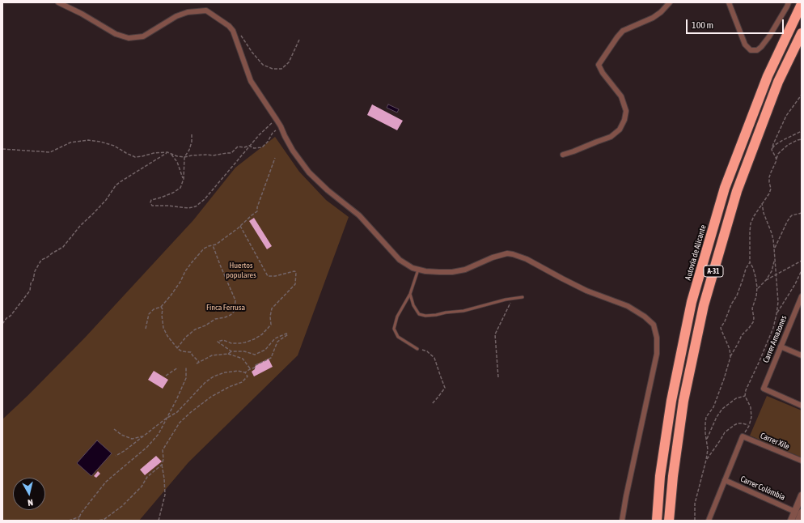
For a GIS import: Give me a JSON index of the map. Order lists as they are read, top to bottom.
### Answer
{
  "streets": {
    "highway": ["Autovía de Alicante", "A-31"],
    "street": ["Carrer Amazones", "Carrer Xile", "Carrer Colòmbia"]
  },
  "parks": ["Huertos populares", "Finca Ferrusa"],
  "scale_bar": "100 m",
  "north": "bottom"
}
